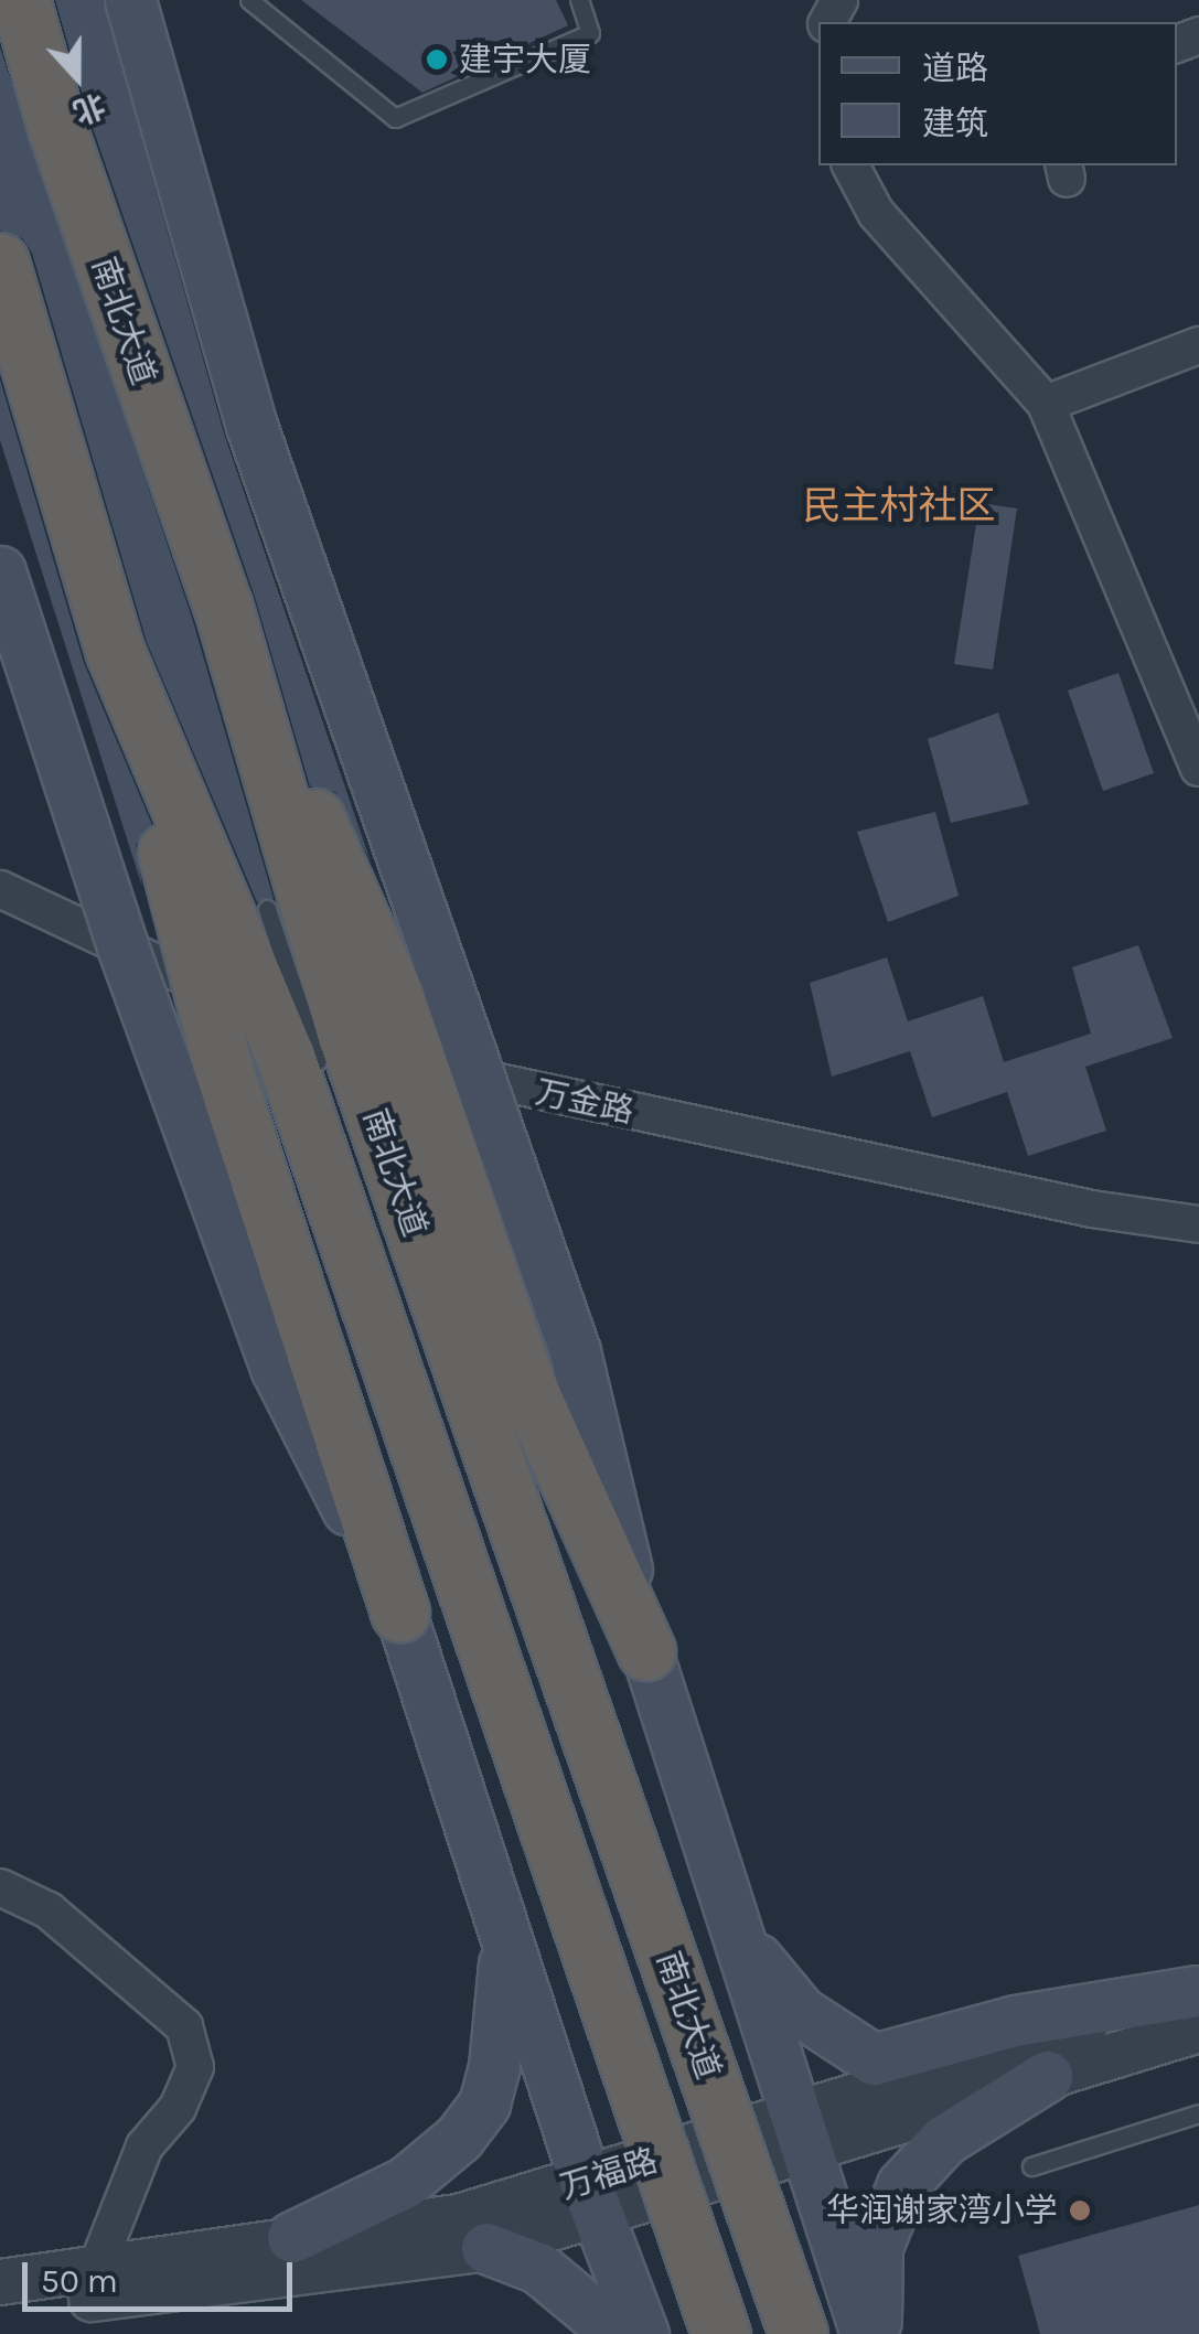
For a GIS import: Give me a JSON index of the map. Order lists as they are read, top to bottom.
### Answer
{
  "streets": {
    "highway": ["南北大道"],
    "street": ["万金路", "万福路"]
  },
  "districts": ["民主村社区"],
  "places": ["建宇大厦", "华润谢家湾小学"],
  "legend": ["道路", "建筑"],
  "scale_bar": "50 m",
  "north": "bottom"
}
